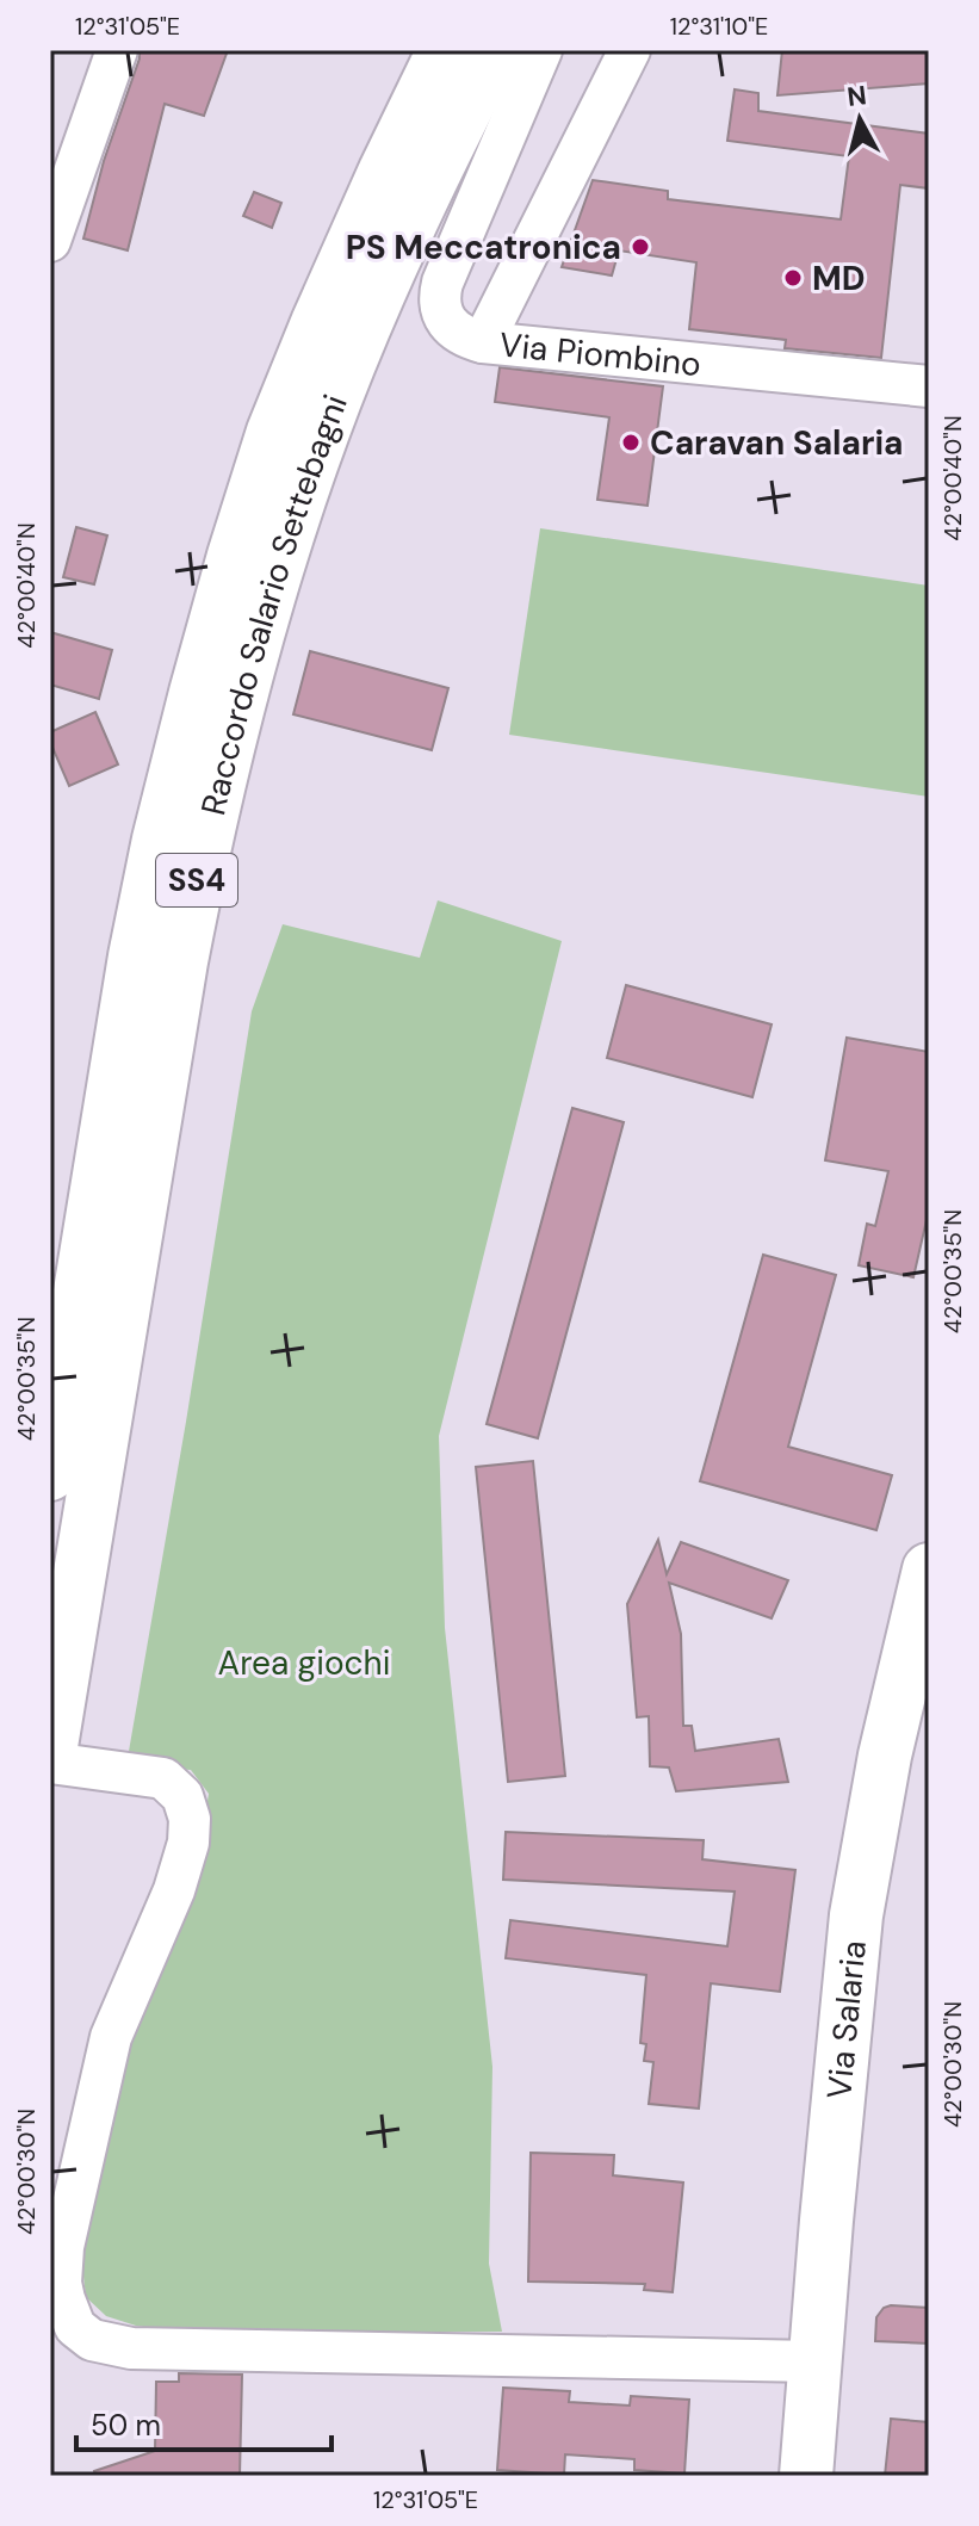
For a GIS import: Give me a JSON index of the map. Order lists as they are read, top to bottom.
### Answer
{
  "streets": {
    "main road": ["Raccordo Salario Settebagni", "SS4", "Via Salaria"],
    "street": ["Via Piombino"]
  },
  "parks": ["Area giochi"],
  "places": ["PS Meccatronica", "MD", "Caravan Salaria"],
  "scale_bar": "50 m",
  "north": "top",
  "coordinates": [
    "12°31'05\"E",
    "12°31'10\"E",
    "42°00'40\"N",
    "42°00'35\"N",
    "42°00'30\"N"
  ]
}
